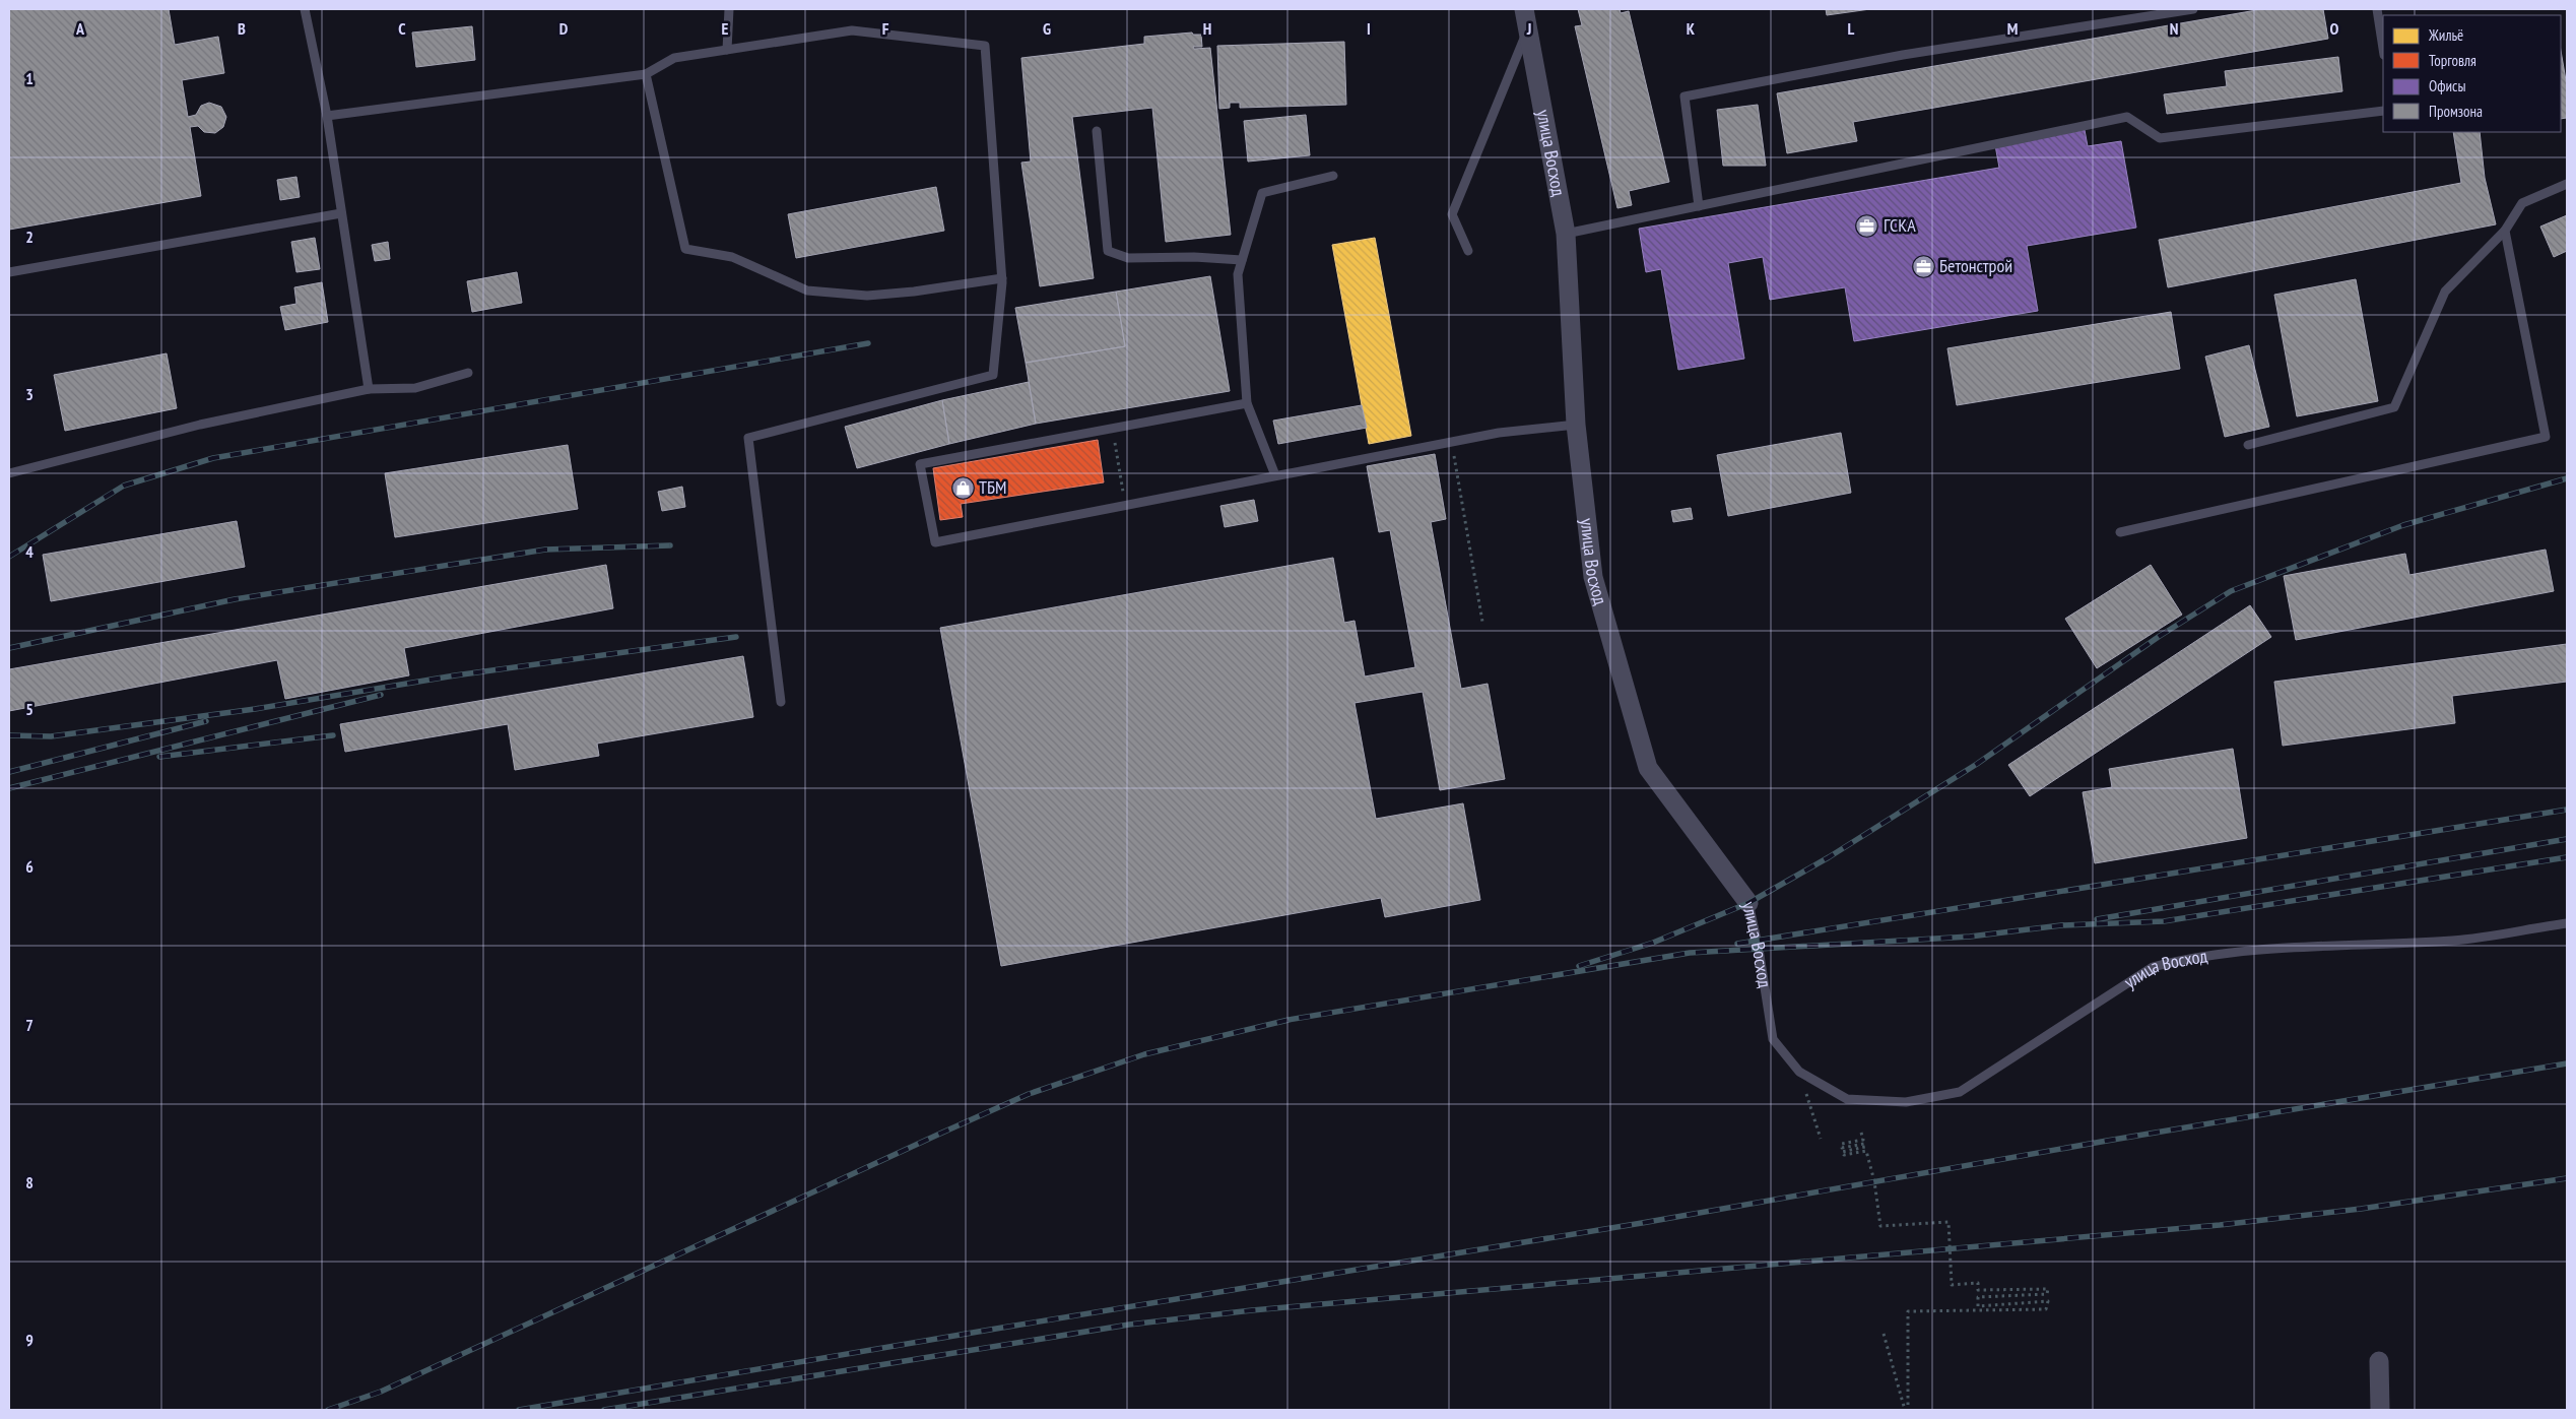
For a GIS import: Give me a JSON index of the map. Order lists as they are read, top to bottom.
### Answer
{
  "streets": {
    "street": ["улица Восход"]
  },
  "places": {
    "office": ["ГСКА", "Бетонстрой"],
    "shop": ["ТБМ"]
  },
  "legend": [
    "Жильё",
    "Торговля",
    "Офисы",
    "Промзона"
  ],
  "grid": {
    "columns": [
      "A",
      "B",
      "C",
      "D",
      "E",
      "F",
      "G",
      "H",
      "I",
      "J",
      "K",
      "L",
      "M",
      "N",
      "O"
    ],
    "rows": [
      "1",
      "2",
      "3",
      "4",
      "5",
      "6",
      "7",
      "8",
      "9"
    ]
  }
}
